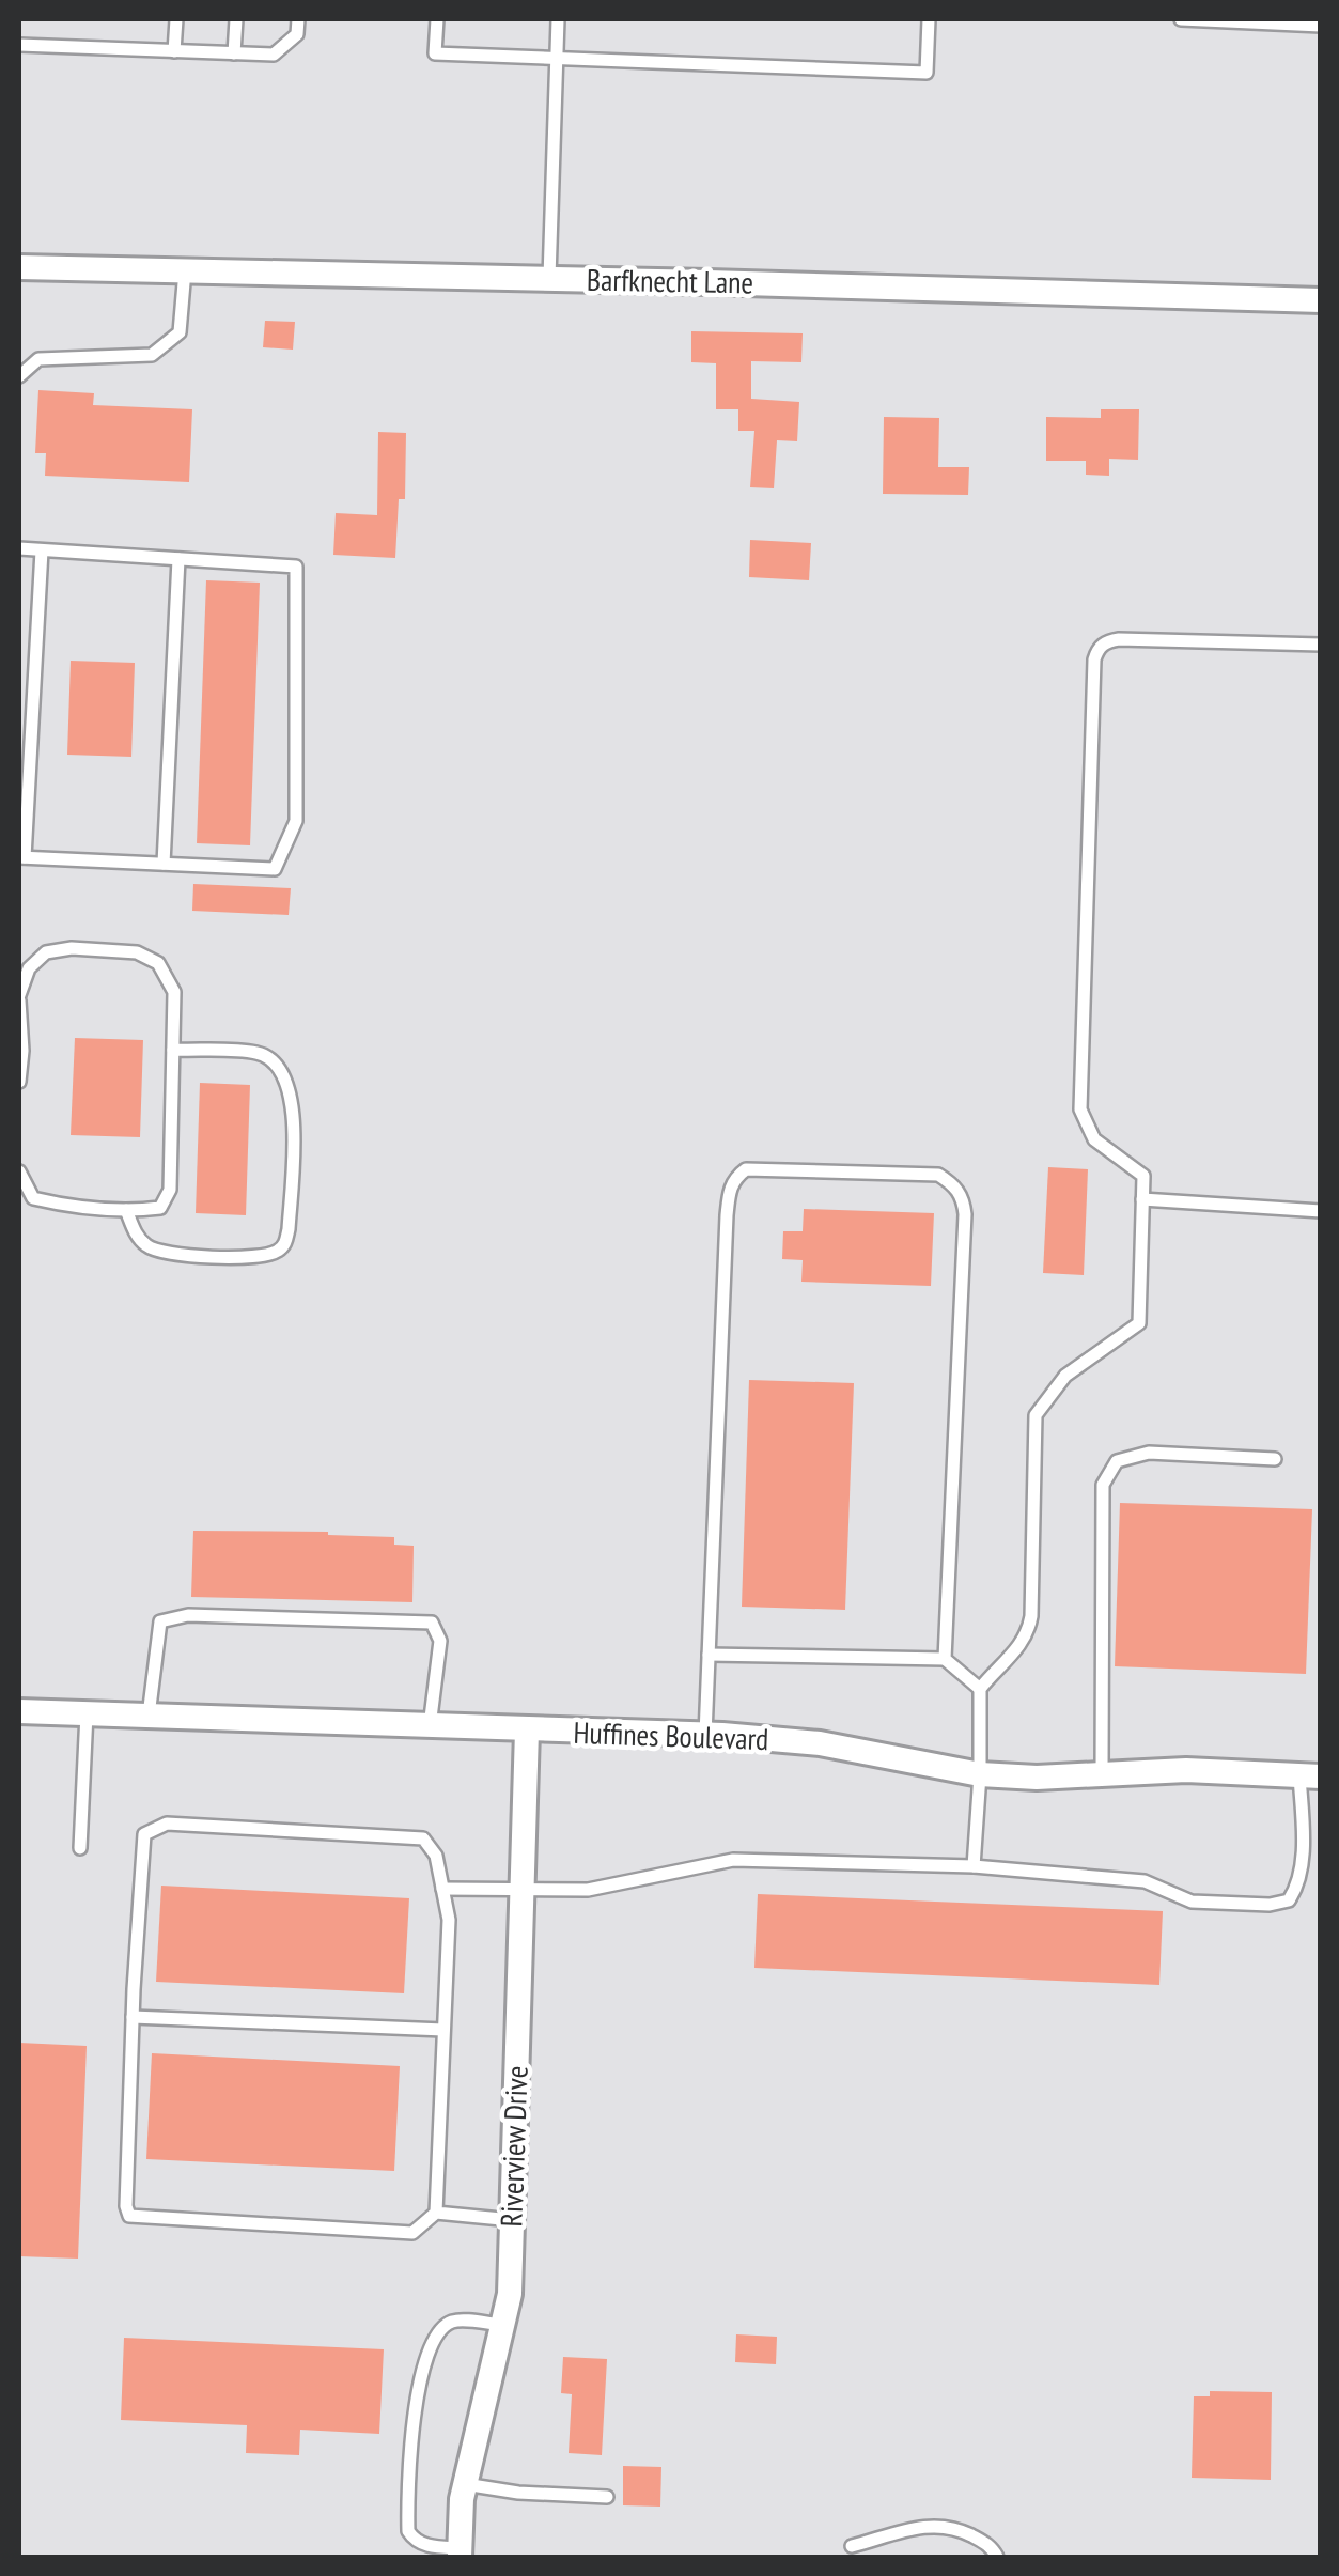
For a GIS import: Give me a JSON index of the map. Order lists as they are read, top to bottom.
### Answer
{
  "streets": {
    "street": ["Barfknecht Lane", "Huffines Boulevard", "Riverview Drive"]
  },
  "crossings": [
    ["Huffines Boulevard", "Riverview Drive"]
  ]
}
